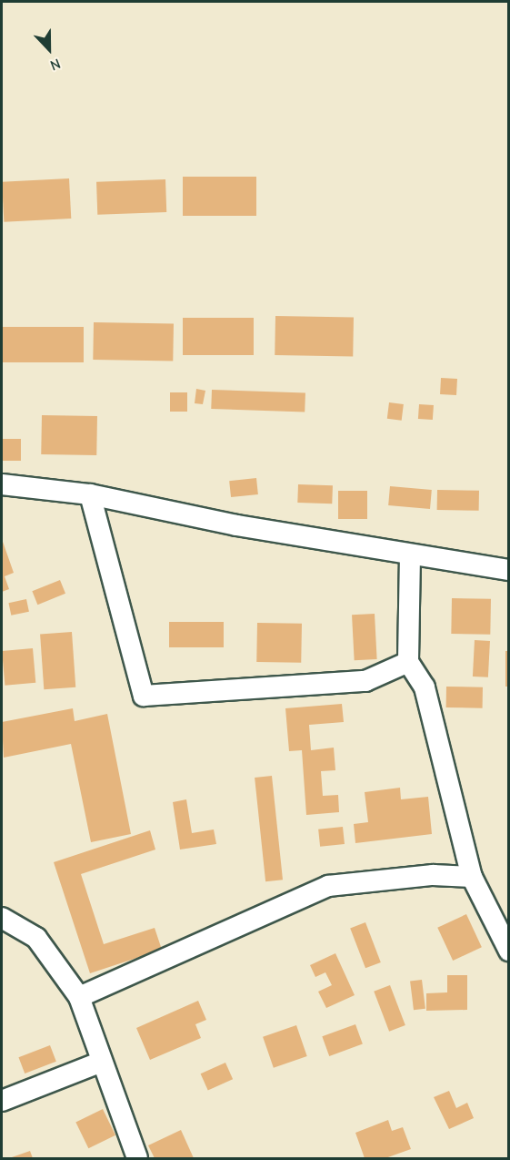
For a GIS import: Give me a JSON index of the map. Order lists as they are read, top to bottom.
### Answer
{
  "north": "bottom"
}
